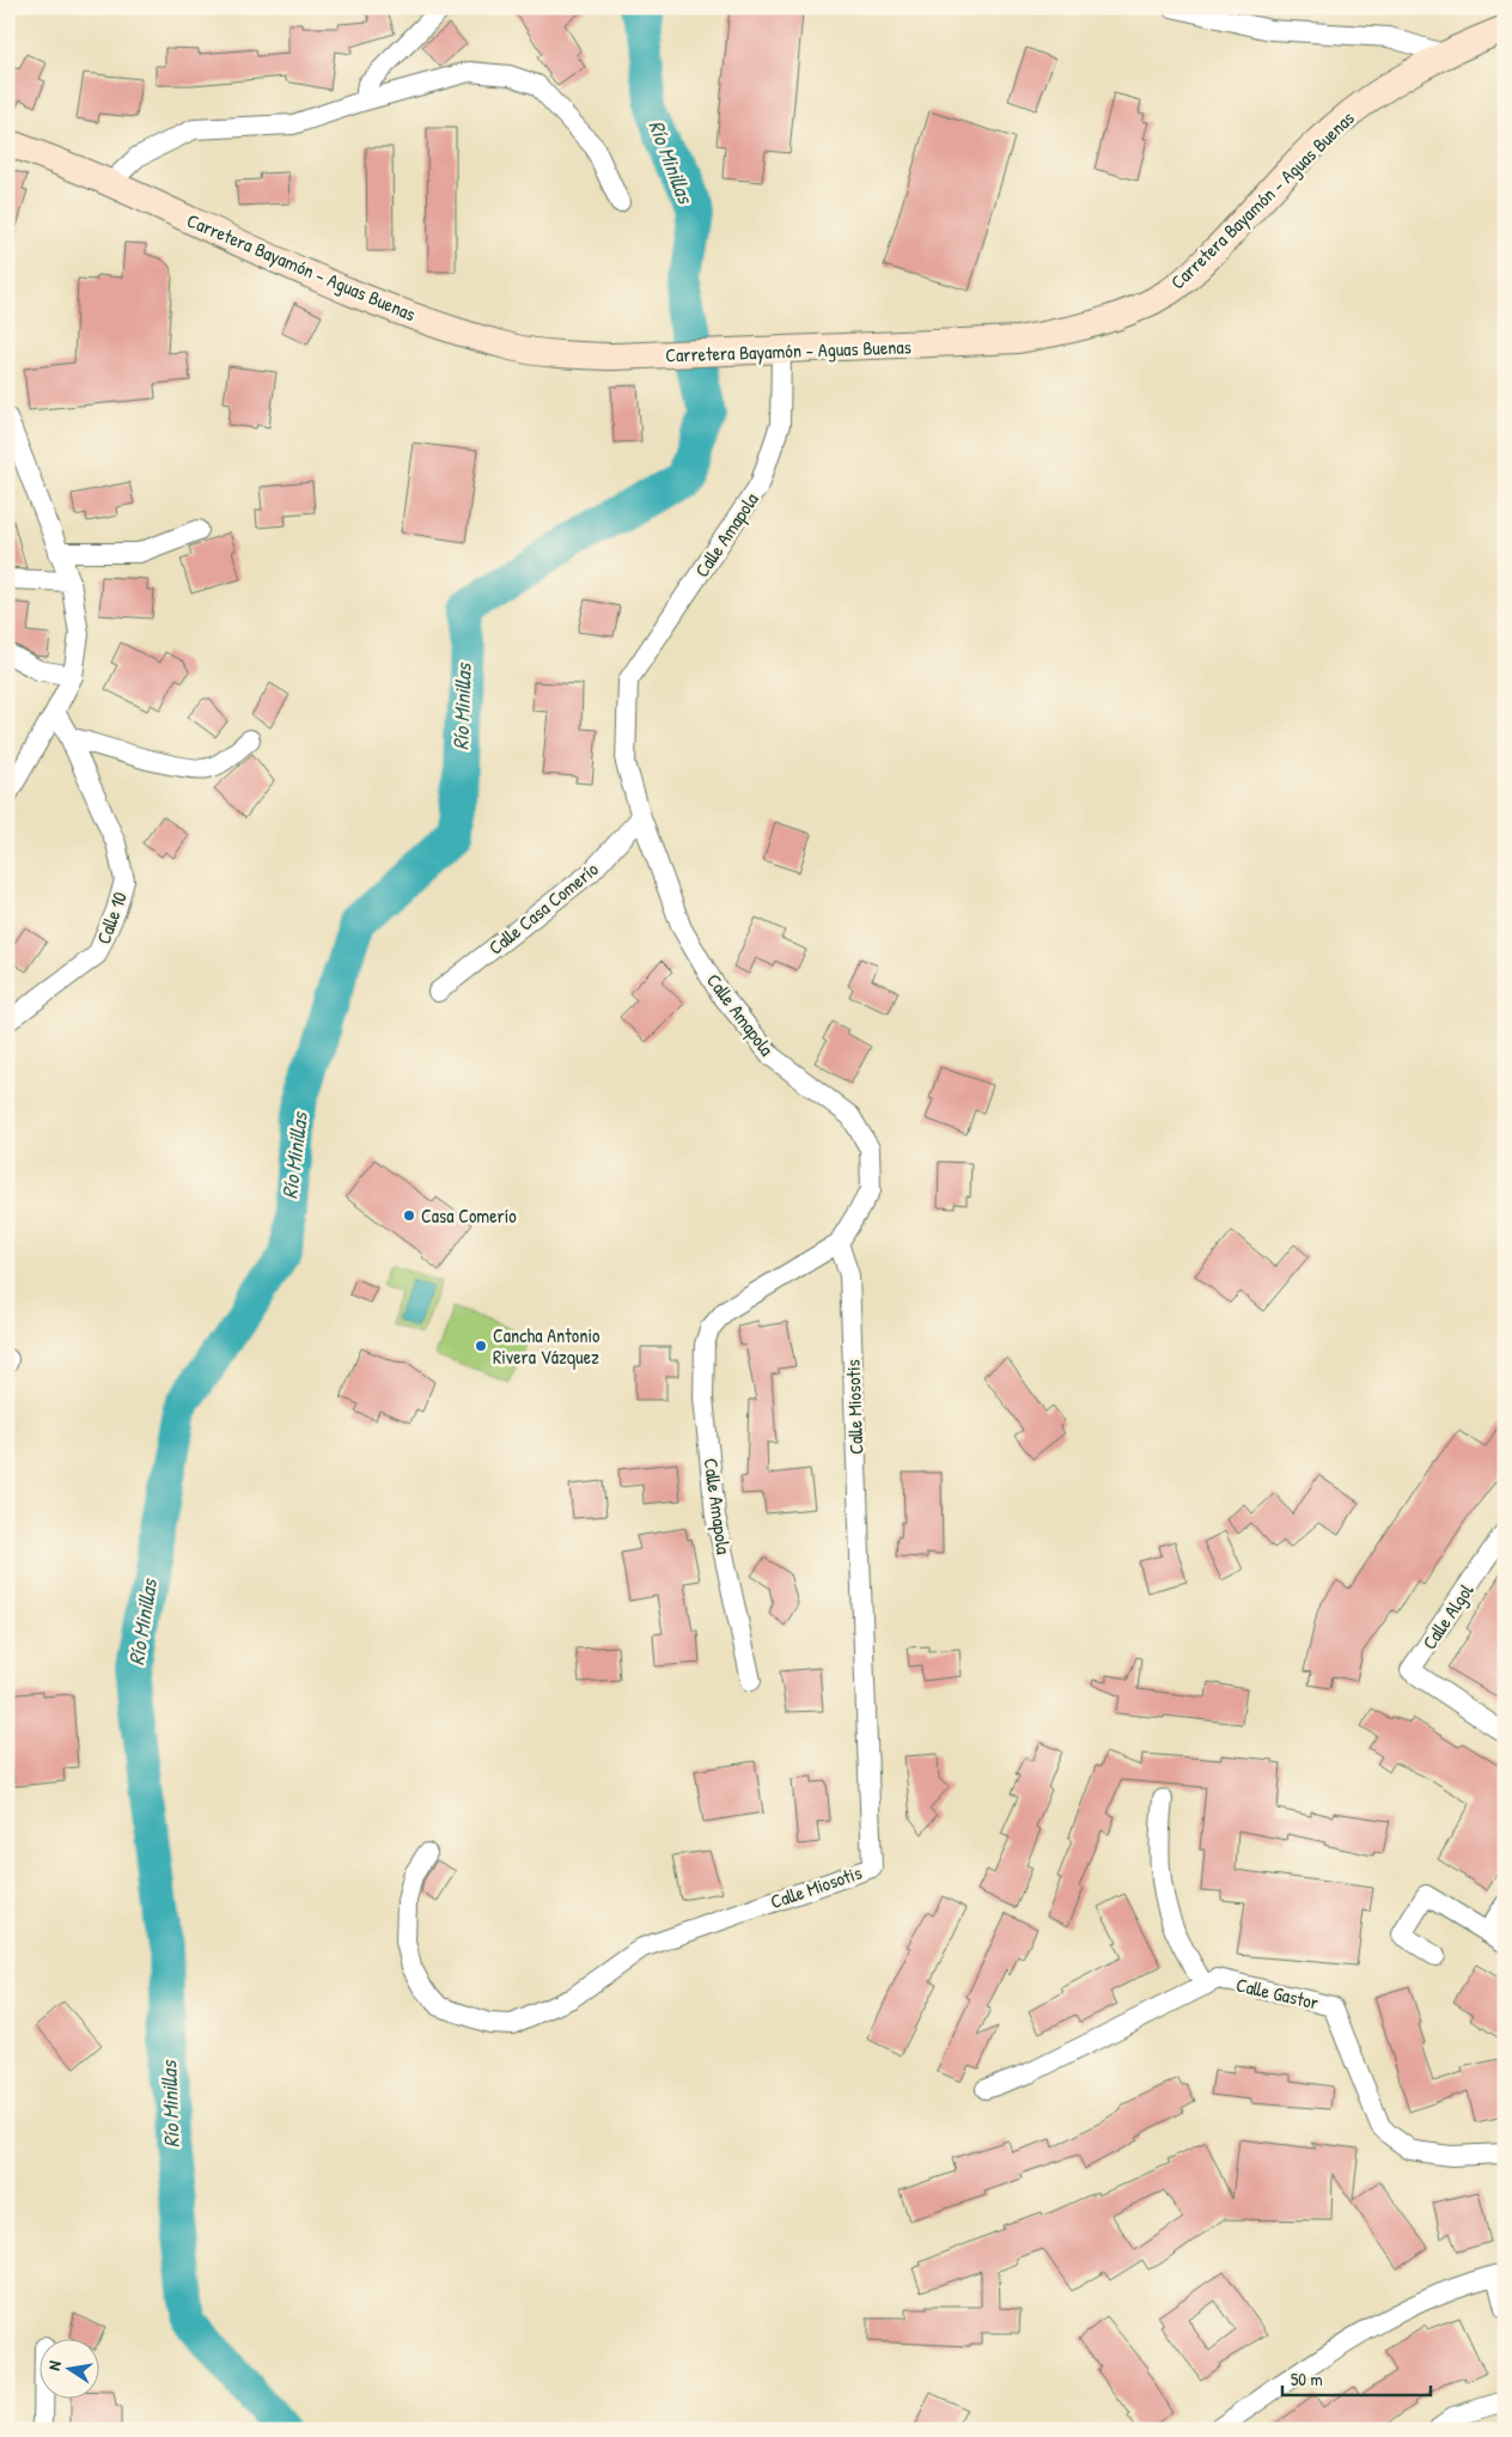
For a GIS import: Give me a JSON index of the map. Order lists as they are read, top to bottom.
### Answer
{
  "streets": {
    "street": [
      "Carretera Bayamón - Aguas Buenas",
      "Calle Amapola",
      "Calle Casa Comerío",
      "Calle 10",
      "Calle Miosotis",
      "Calle Algol",
      "Calle Gastor"
    ]
  },
  "crossings": [
    ["Carretera Bayamón - Aguas Buenas", "Calle Amapola"],
    ["Calle Amapola", "Calle Casa Comerío"],
    ["Calle Amapola", "Calle Miosotis"]
  ],
  "water": ["Río Minillas"],
  "places": ["Casa Comerío", "Cancha Antonio Rivera Vázquez"],
  "scale_bar": "50 m",
  "north": "left"
}
